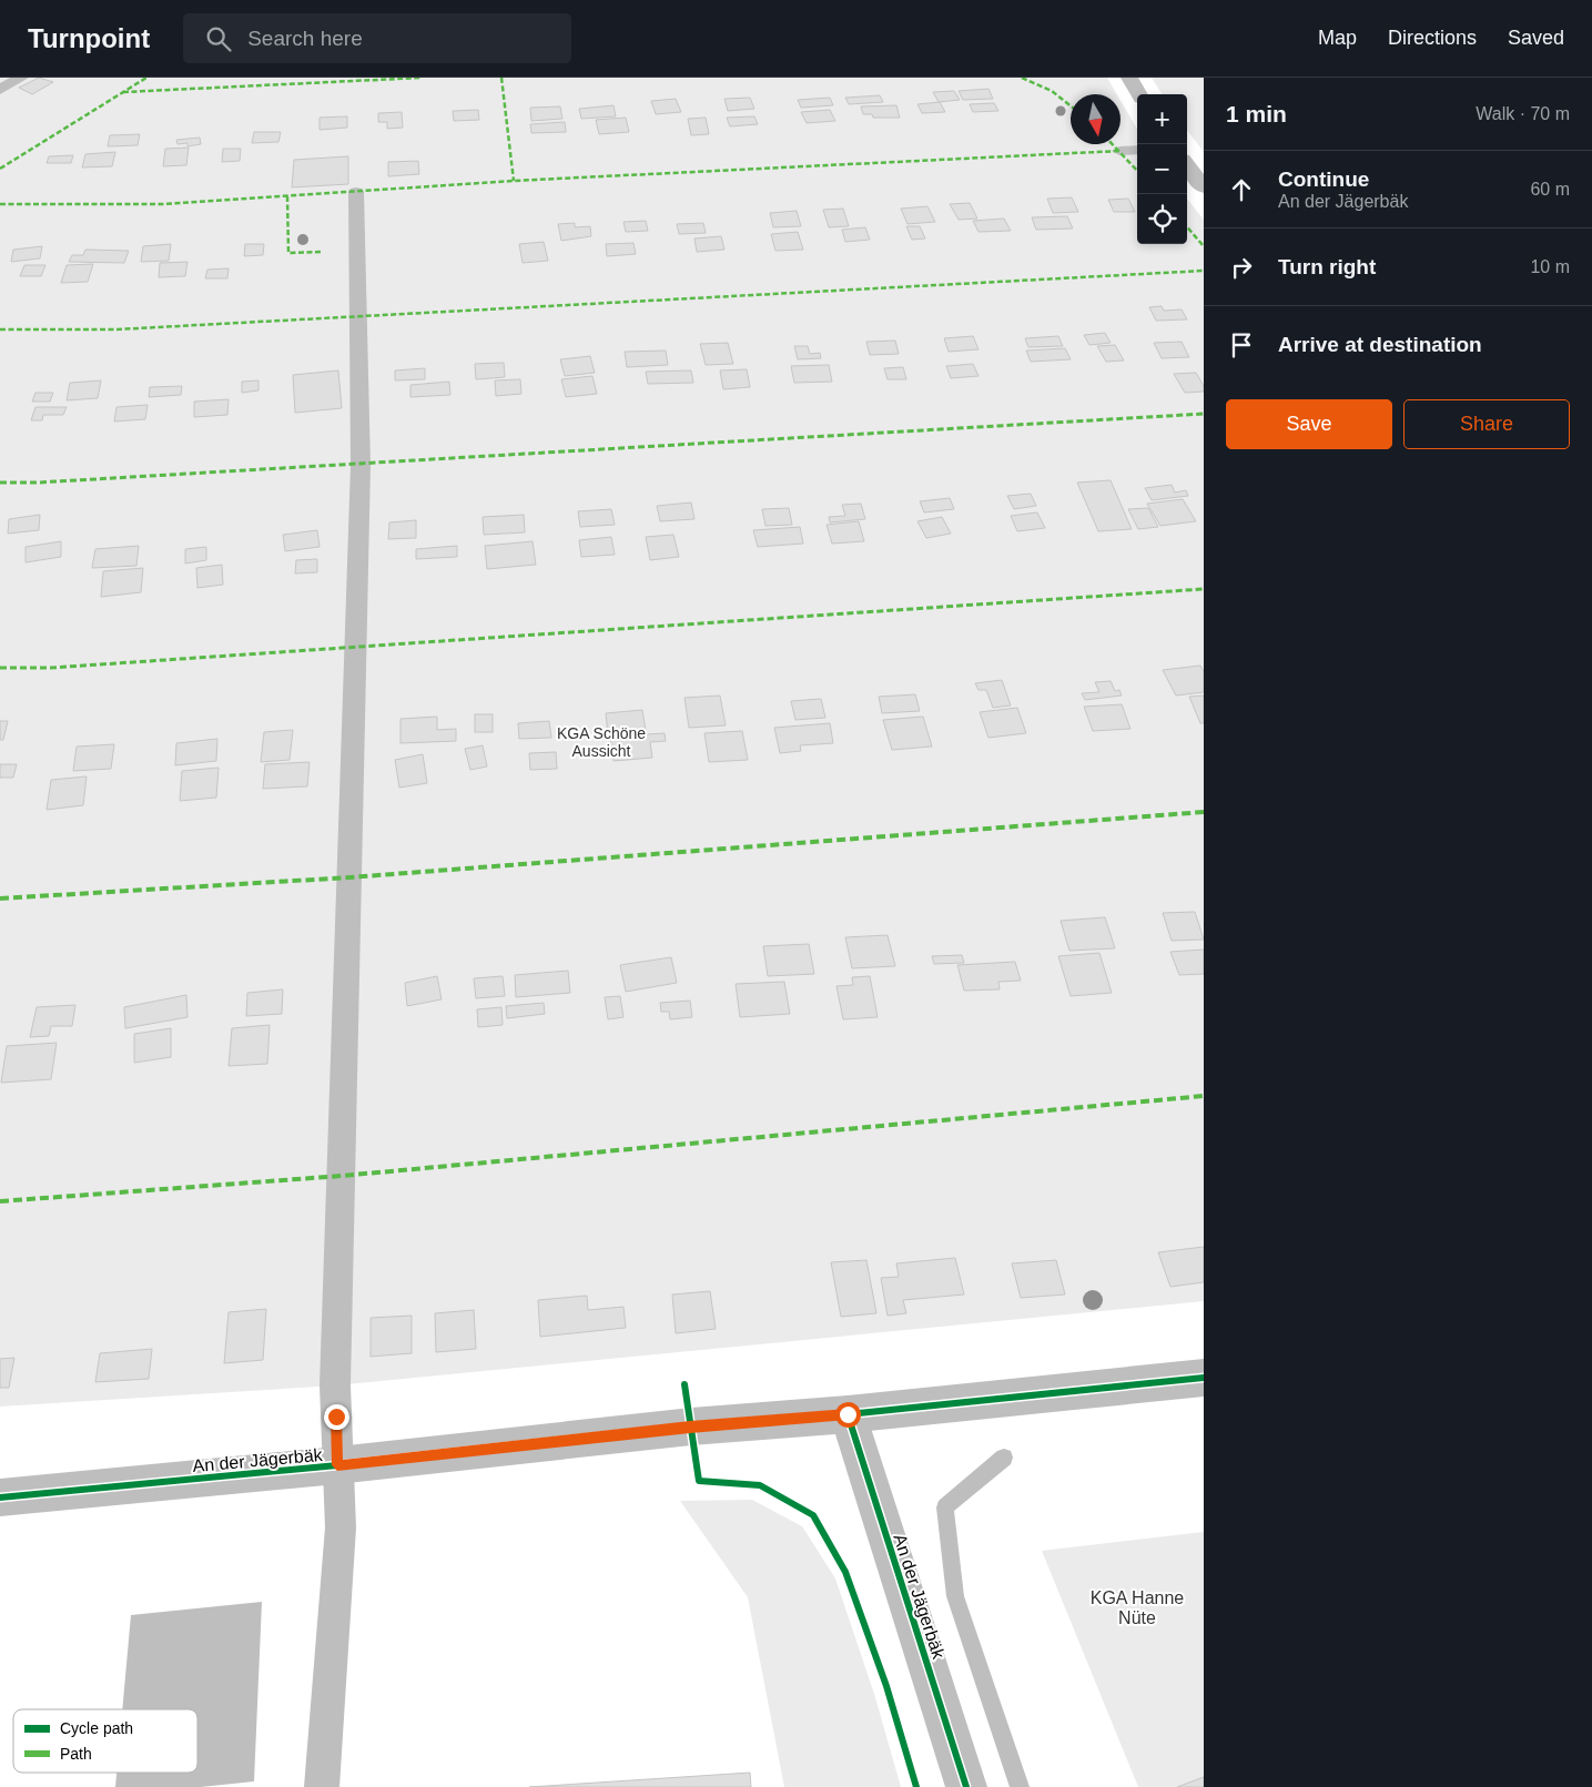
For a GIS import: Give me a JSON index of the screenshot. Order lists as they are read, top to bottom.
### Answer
{
  "streets": {
    "street": ["An der Jägerbäk"]
  },
  "parks": ["KGA Schöne Aussicht", "KGA Hanne Nüte"],
  "legend": ["Cycle path", "Path"],
  "north": "bottom",
  "page": {
    "header": "Turnpoint",
    "search": "Search here",
    "nav": ["Map", "Directions", "Saved"],
    "heading": ["1 min", "Walk · 70 m"],
    "map_buttons": ["+", "−"],
    "list": [
      ["Continue", "An der Jägerbäk", "60 m"],
      ["Turn right", "10 m"],
      "Arrive at destination"
    ],
    "buttons": ["Save", "Share"]
  }
}
